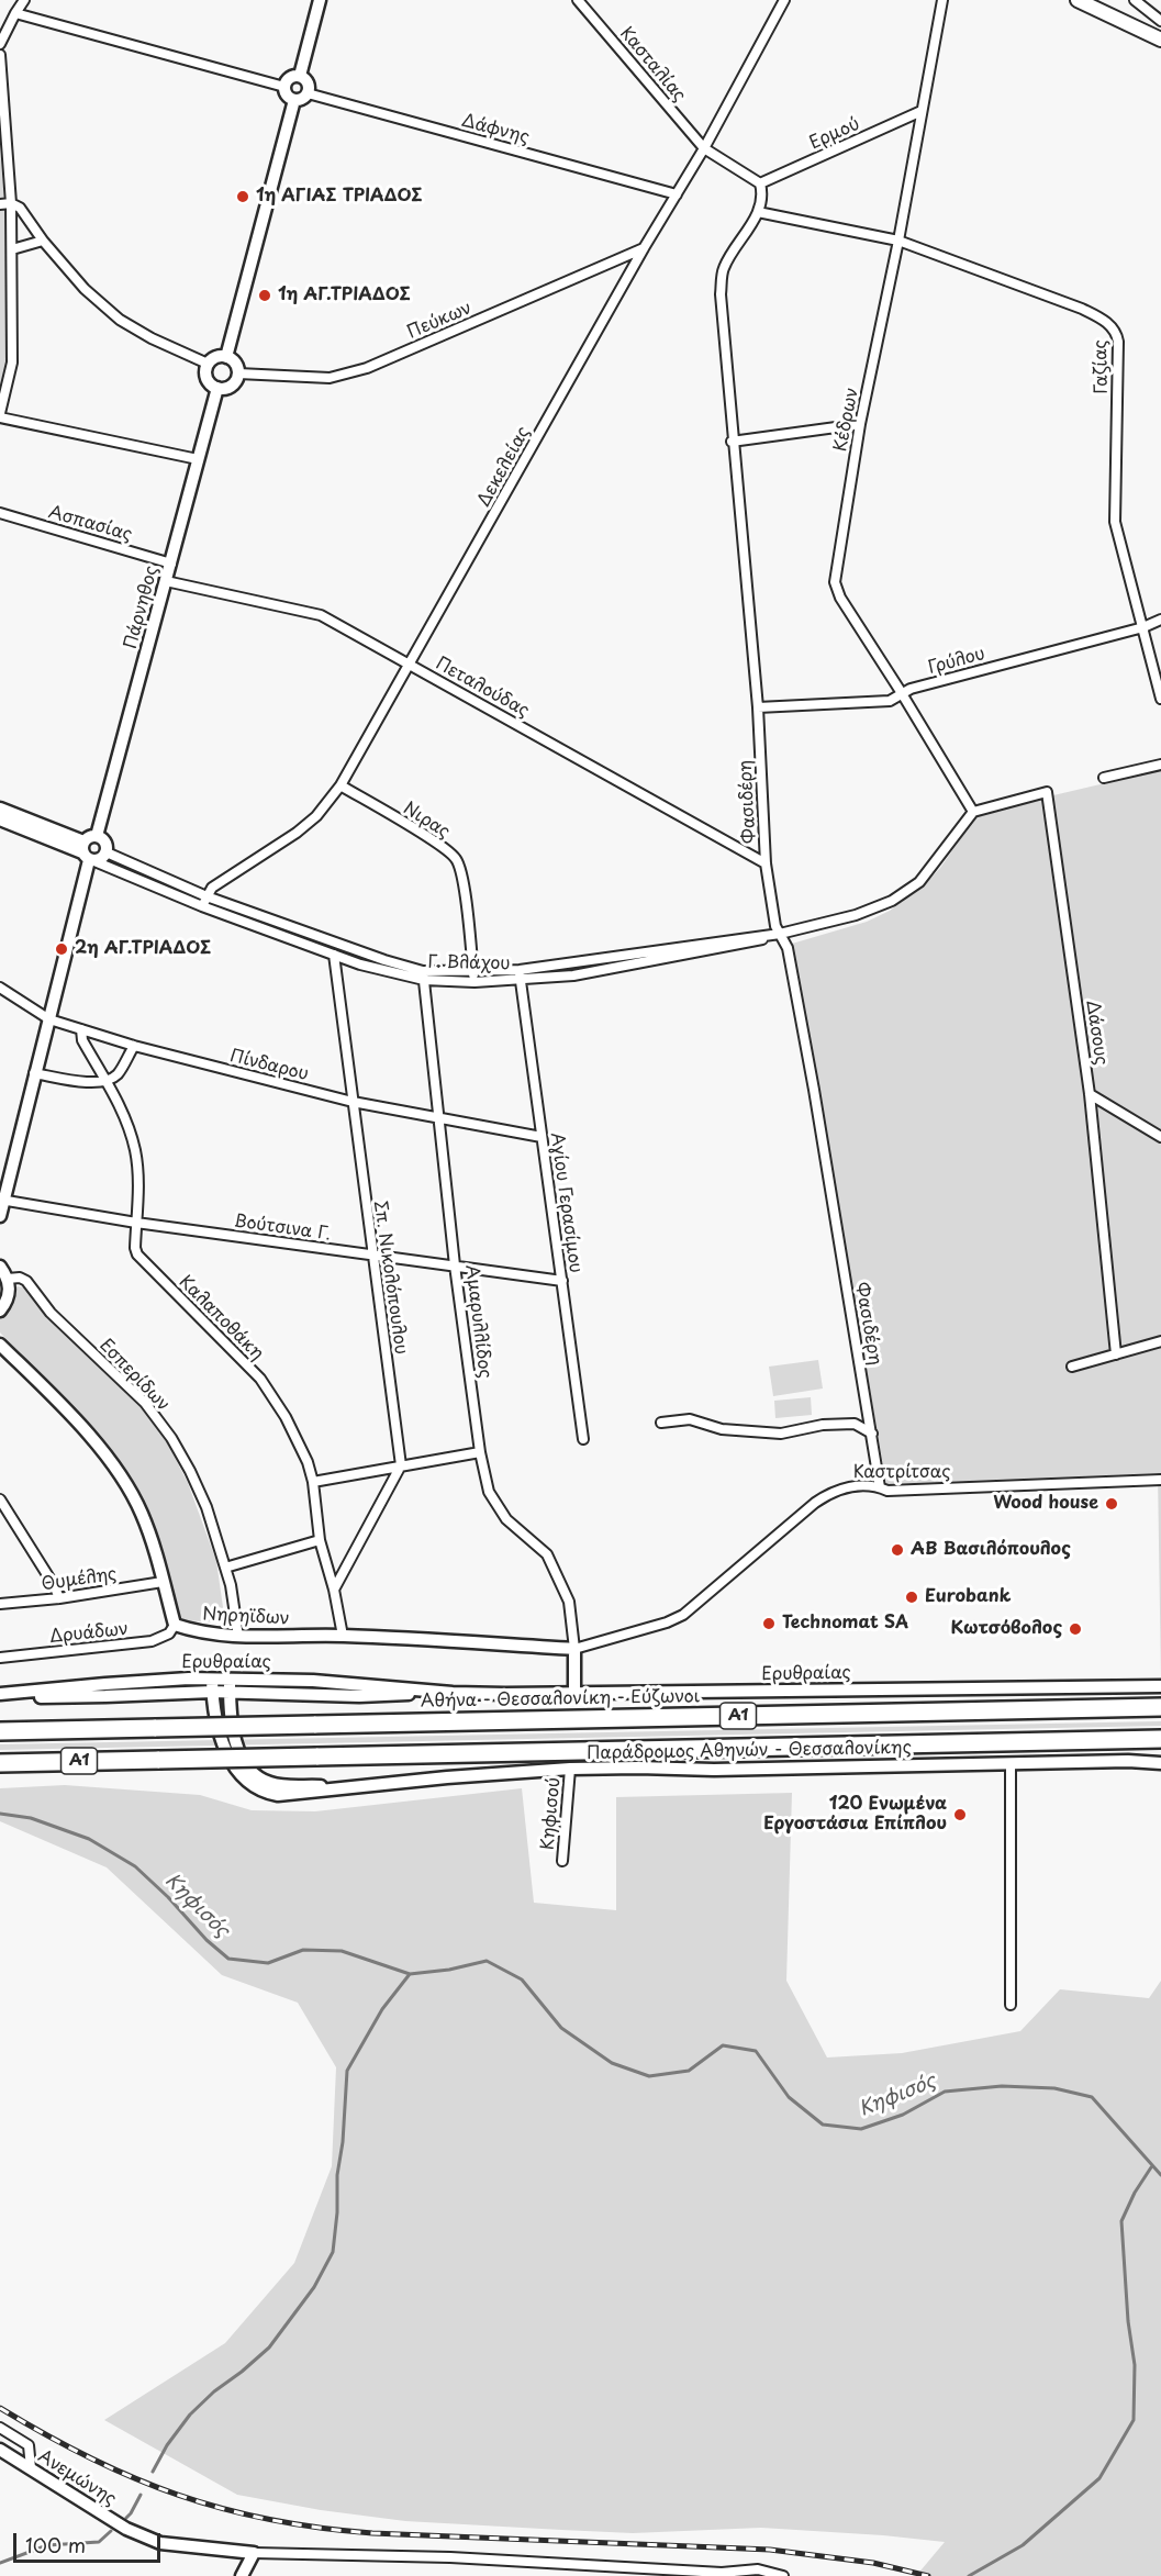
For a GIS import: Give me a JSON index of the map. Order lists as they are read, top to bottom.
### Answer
{
  "streets": {
    "highway": ["Αθήνα - Θεσσαλονίκη - Εύζωνοι", "Α1"],
    "street": [
      "Κασταλίας",
      "Δάφνης",
      "Ερμού",
      "Πεύκων",
      "Γαζίας",
      "Κέδρων",
      "Δεκελείας",
      "Ασπασίας",
      "Πάρνηθος",
      "Γρύλου",
      "Πεταλούδας",
      "Φασιδέρη",
      "Νιρας",
      "Γ. Βλάχου",
      "Δάσους",
      "Πίνδαρου",
      "Αγίου Γερασίμου",
      "Βούτσινα Γ.",
      "Σπ. Νικολόπουλου",
      "Καλαποθάκη",
      "Αμαρυλλίδος",
      "Εσπερίδων",
      "Καστρίτσας",
      "Θυμέλης",
      "Νηρηϊδων",
      "Δρυάδων",
      "Ερυθραίας",
      "Παράδρομος Αθηνών - Θεσσαλονίκης",
      "Κηφισού",
      "Ανεμώνης"
    ]
  },
  "crossings": [
    ["Κασταλίας", "Δεκελείας"],
    ["Δάφνης", "Δεκελείας"],
    ["Ερμού", "Κέδρων"],
    ["Ερμού", "Φασιδέρη"],
    ["Πεύκων", "Δεκελείας"],
    ["Πεύκων", "Πάρνηθος"],
    ["Γαζίας", "Κέδρων"],
    ["Γαζίας", "Γρύλου"],
    ["Γαζίας", "Φασιδέρη"],
    ["Κέδρων", "Γρύλου"],
    ["Κέδρων", "Γ. Βλάχου"],
    ["Κέδρων", "Δάσους"],
    ["Δεκελείας", "Πεταλούδας"],
    ["Δεκελείας", "Νιρας"],
    ["Δεκελείας", "Γ. Βλάχου"],
    ["Ασπασίας", "Πάρνηθος"],
    ["Πάρνηθος", "Πεταλούδας"],
    ["Πάρνηθος", "Γ. Βλάχου"],
    ["Γρύλου", "Φασιδέρη"],
    ["Πεταλούδας", "Φασιδέρη"],
    ["Φασιδέρη", "Γ. Βλάχου"],
    ["Φασιδέρη", "Καστρίτσας"],
    ["Νιρας", "Γ. Βλάχου"],
    ["Γ. Βλάχου", "Δάσους"],
    ["Γ. Βλάχου", "Αγίου Γερασίμου"],
    ["Γ. Βλάχου", "Σπ. Νικολόπουλου"],
    ["Γ. Βλάχου", "Αμαρυλλίδος"],
    ["Πίνδαρου", "Αγίου Γερασίμου"],
    ["Πίνδαρου", "Σπ. Νικολόπουλου"],
    ["Πίνδαρου", "Καλαποθάκη"],
    ["Πίνδαρου", "Αμαρυλλίδος"],
    ["Αγίου Γερασίμου", "Βούτσινα Γ."],
    ["Βούτσινα Γ.", "Σπ. Νικολόπουλου"],
    ["Βούτσινα Γ.", "Καλαποθάκη"],
    ["Βούτσινα Γ.", "Αμαρυλλίδος"],
    ["Καλαποθάκη", "Νηρηϊδων"],
    ["Αμαρυλλίδος", "Καστρίτσας"],
    ["Αμαρυλλίδος", "Νηρηϊδων"],
    ["Εσπερίδων", "Νηρηϊδων"],
    ["Καστρίτσας", "Νηρηϊδων"],
    ["Νηρηϊδων", "Δρυάδων"],
    ["Ερυθραίας", "Παράδρομος Αθηνών - Θεσσαλονίκης"],
    ["Παράδρομος Αθηνών - Θεσσαλονίκης", "Κηφισού"]
  ],
  "water": ["Κηφισός"],
  "places": [
    "1η ΑΓΙΑΣ ΤΡΙΑΔΟΣ",
    "1η ΑΓ.ΤΡΙΑΔΟΣ",
    "2η ΑΓ.ΤΡΙΑΔΟΣ",
    "Wood house",
    "ΑΒ Βασιλόπουλος",
    "Eurobank",
    "Technomat SA",
    "Κωτσόβολος",
    "120 Ενωμένα Εργοστάσια Επίπλου"
  ],
  "scale_bar": "100 m"
}
